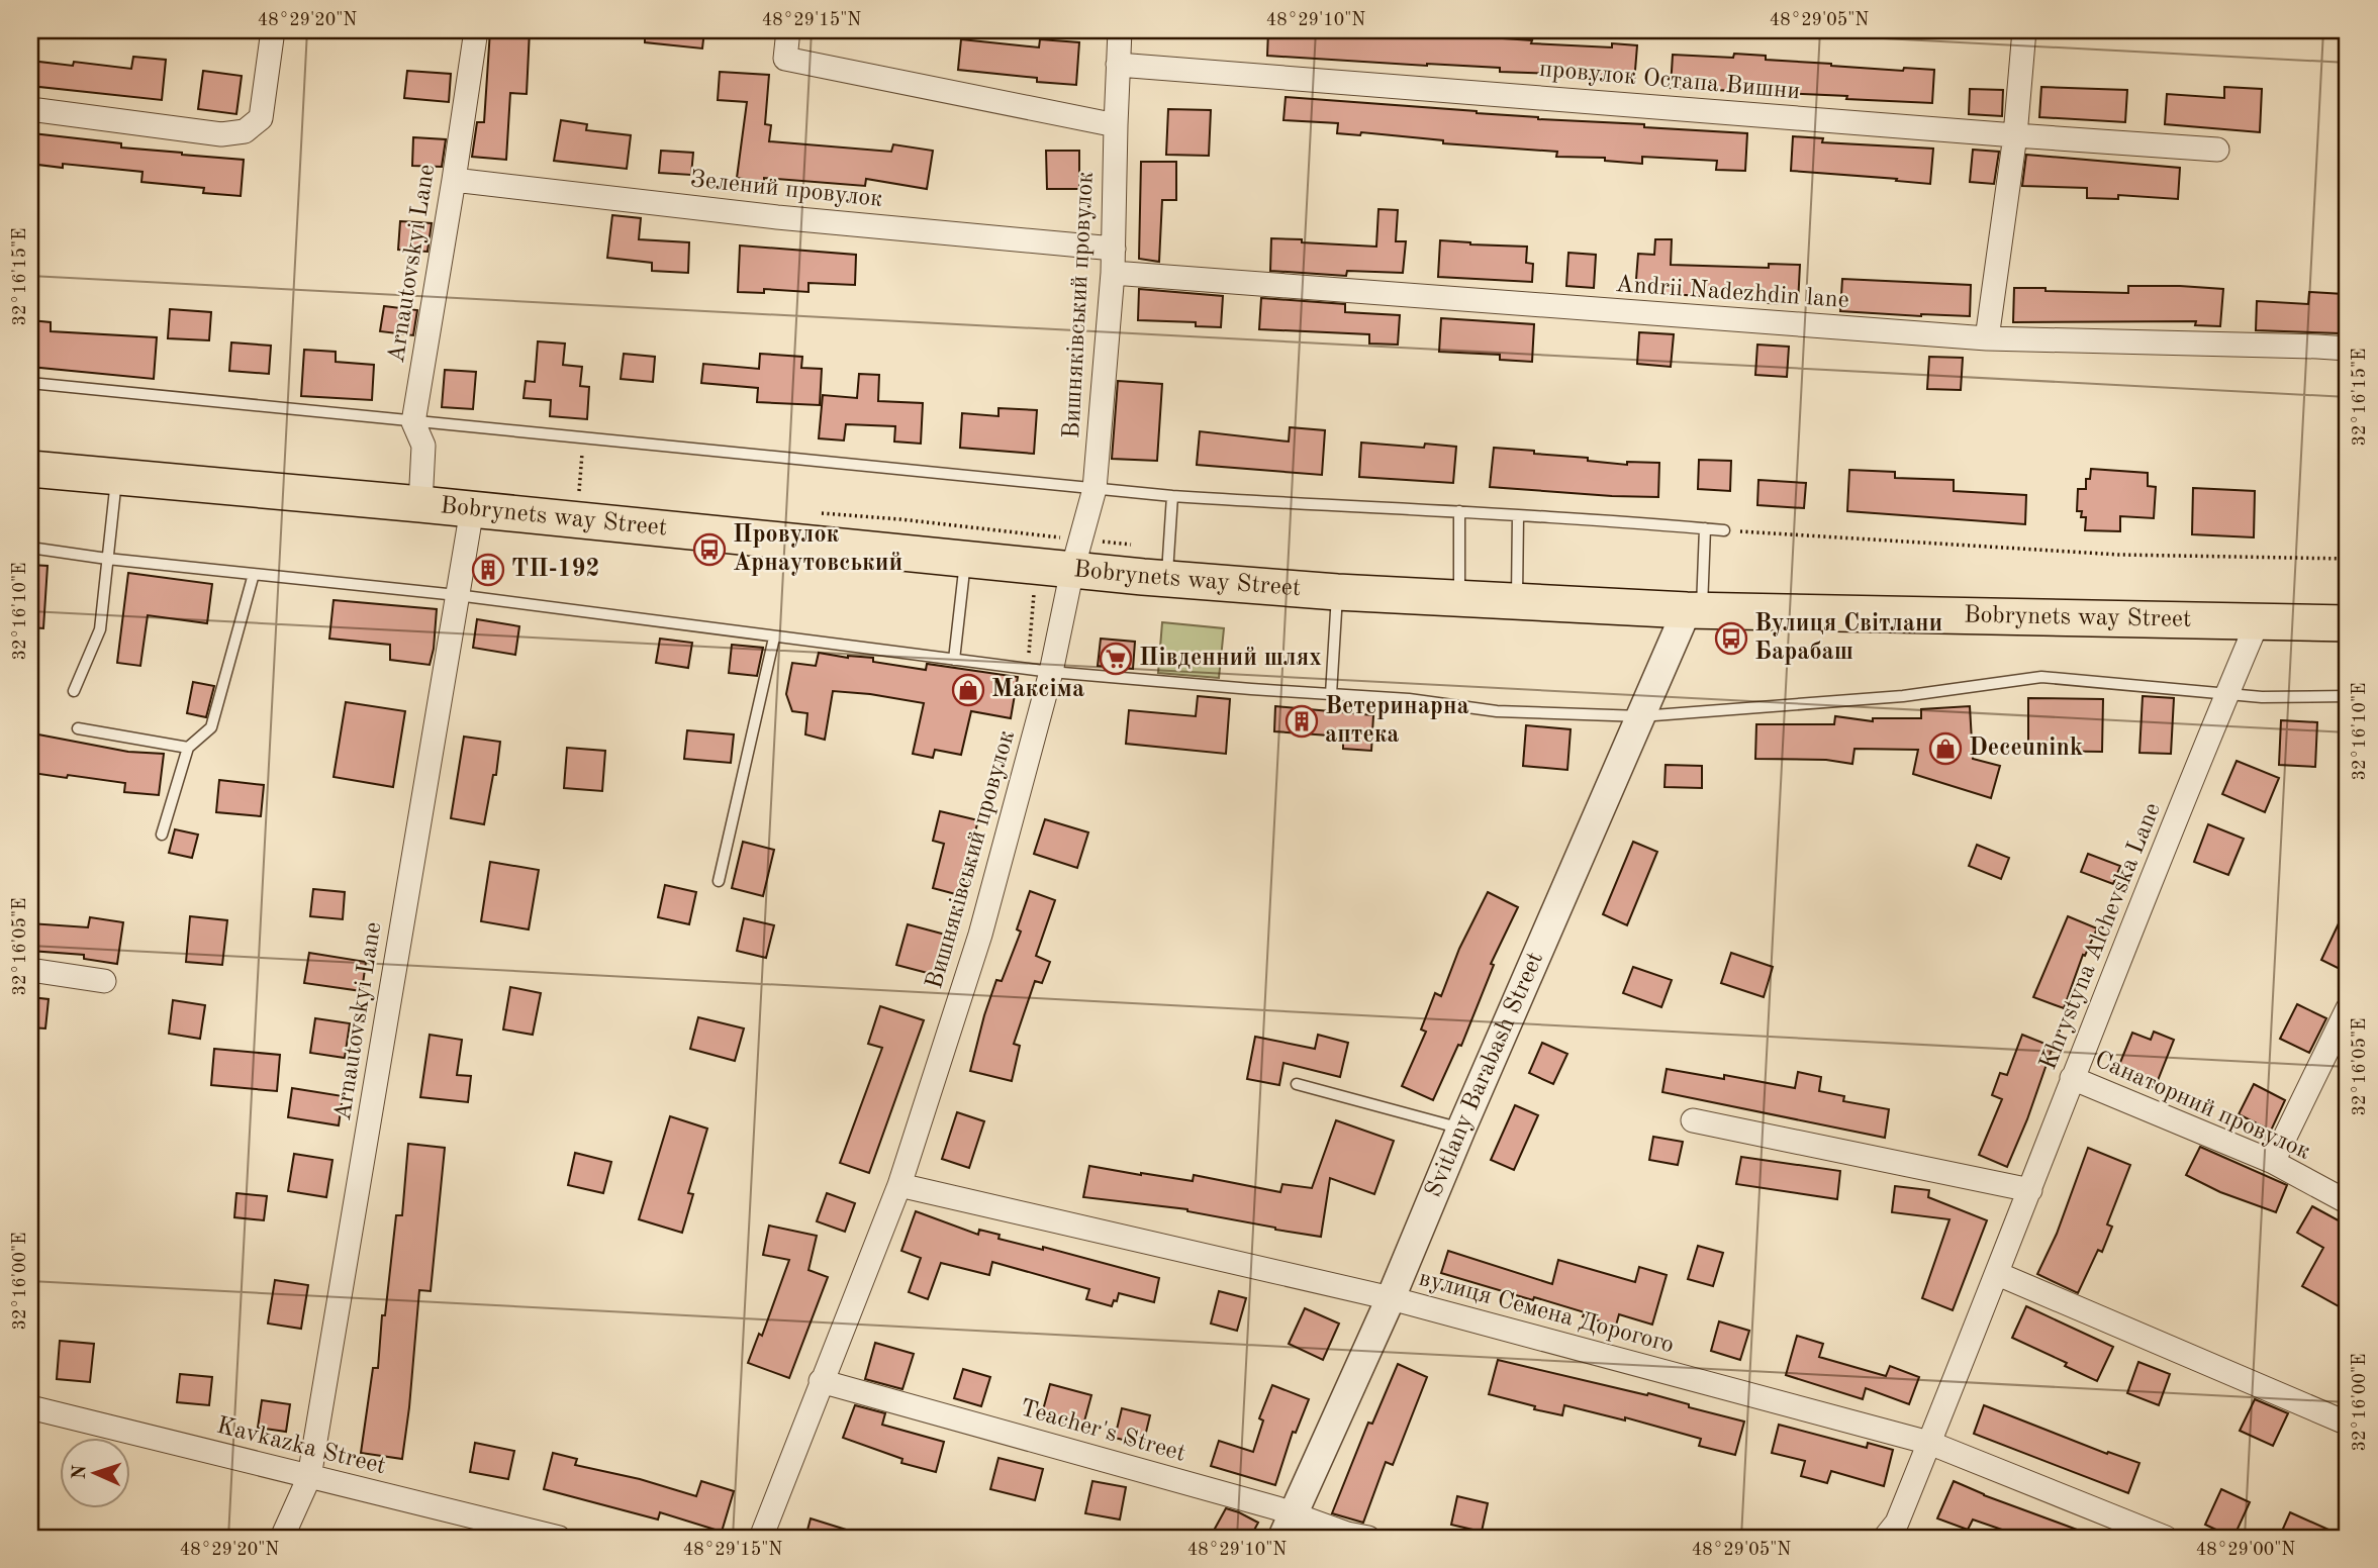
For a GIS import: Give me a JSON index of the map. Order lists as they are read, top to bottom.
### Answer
{
  "streets": {
    "main road": ["Bobrynets way Street"],
    "street": [
      "провулок Остапа Вишни",
      "Зелений провулок",
      "Arnautovskyi Lane",
      "Andrii Nadezhdin lane",
      "Вишняківський провулок",
      "Khrystyna Alchevska Lane",
      "Svitlany Barabash Street",
      "Санаторний провулок",
      "вулиця Семена Дорогого",
      "Teacher's Street",
      "Kavkazka Street"
    ]
  },
  "crossings": [
    ["провулок Остапа Вишни", "Вишняківський провулок"],
    ["Зелений провулок", "Arnautovskyi Lane"],
    ["Зелений провулок", "Вишняківський провулок"],
    ["Arnautovskyi Lane", "Bobrynets way Street"],
    ["Arnautovskyi Lane", "Kavkazka Street"],
    ["Andrii Nadezhdin lane", "Вишняківський провулок"],
    ["Вишняківський провулок", "Bobrynets way Street"],
    ["Вишняківський провулок", "вулиця Семена Дорогого"],
    ["Вишняківський провулок", "Teacher's Street"],
    ["Bobrynets way Street", "Khrystyna Alchevska Lane"],
    ["Bobrynets way Street", "Svitlany Barabash Street"],
    ["Khrystyna Alchevska Lane", "Санаторний провулок"],
    ["Khrystyna Alchevska Lane", "вулиця Семена Дорогого"],
    ["Svitlany Barabash Street", "вулиця Семена Дорогого"],
    ["Svitlany Barabash Street", "Teacher's Street"]
  ],
  "places": {
    "bus stop": ["Провулок Арнаутовський", "Вулиця Світлани Барабаш"],
    "building": ["ТП-192", "Ветеринарна аптека"],
    "supermarket": ["Південний шлях"],
    "shop": ["Максіма", "Deceunink"]
  },
  "north": "left",
  "coordinates": [
    "48°29'20\"N",
    "48°29'15\"N",
    "48°29'10\"N",
    "48°29'05\"N",
    "32°16'15\"E",
    "32°16'10\"E",
    "32°16'05\"E",
    "32°16'00\"E",
    "48°29'00\"N"
  ]
}
